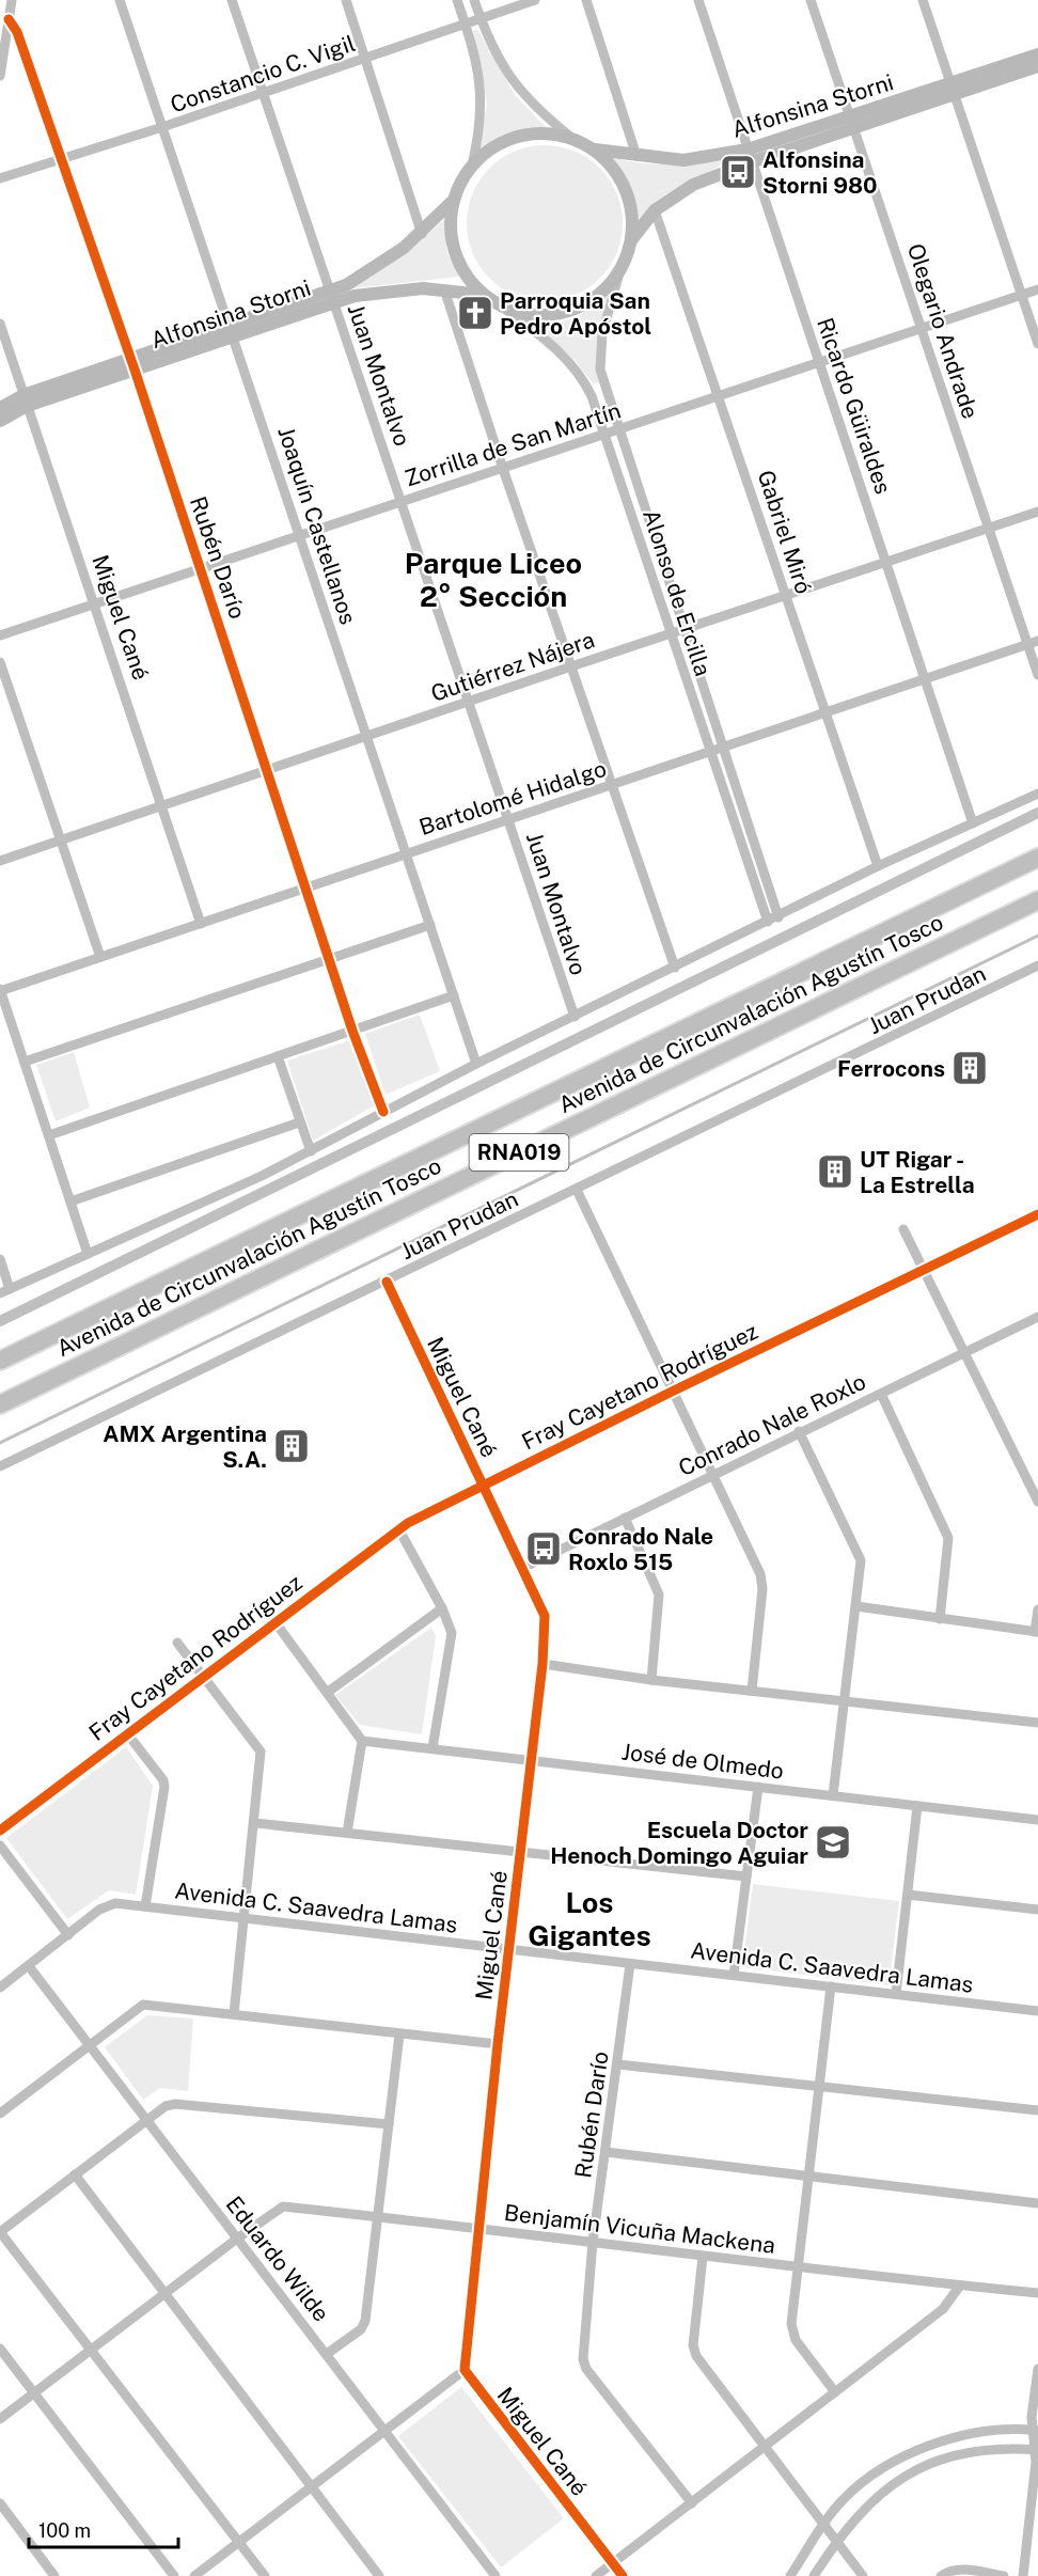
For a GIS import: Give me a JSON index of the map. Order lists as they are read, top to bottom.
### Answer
{
  "streets": {
    "highway": ["Avenida de Circunvalación Agustín Tosco", "RNA019"],
    "street": [
      "Constancio C. Vigil",
      "Alfonsina Storni",
      "Olegario Andrade",
      "Juan Montalvo",
      "Ricardo Güiraldes",
      "Zorrilla de San Martín",
      "Joaquín Castellanos",
      "Gabriel Miró",
      "Rubén Darío",
      "Alonso de Ercilla",
      "Miguel Cané",
      "Gutiérrez Nájera",
      "Bartolomé Hidalgo",
      "Juan Prudan",
      "Fray Cayetano Rodríguez",
      "Conrado Nale Roxlo",
      "José de Olmedo",
      "Avenida C. Saavedra Lamas",
      "Benjamín Vicuña Mackena",
      "Eduardo Wilde"
    ]
  },
  "crossings": [
    ["Constancio C. Vigil", "Juan Montalvo"],
    ["Constancio C. Vigil", "Joaquín Castellanos"],
    ["Constancio C. Vigil", "Rubén Darío"],
    ["Alfonsina Storni", "Olegario Andrade"],
    ["Alfonsina Storni", "Juan Montalvo"],
    ["Alfonsina Storni", "Ricardo Güiraldes"],
    ["Alfonsina Storni", "Joaquín Castellanos"],
    ["Alfonsina Storni", "Gabriel Miró"],
    ["Alfonsina Storni", "Rubén Darío"],
    ["Alfonsina Storni", "Alonso de Ercilla"],
    ["Alfonsina Storni", "Miguel Cané"],
    ["Olegario Andrade", "Zorrilla de San Martín"],
    ["Olegario Andrade", "Gutiérrez Nájera"],
    ["Olegario Andrade", "Bartolomé Hidalgo"],
    ["Juan Montalvo", "Zorrilla de San Martín"],
    ["Juan Montalvo", "Gutiérrez Nájera"],
    ["Juan Montalvo", "Bartolomé Hidalgo"],
    ["Ricardo Güiraldes", "Zorrilla de San Martín"],
    ["Ricardo Güiraldes", "Gutiérrez Nájera"],
    ["Ricardo Güiraldes", "Bartolomé Hidalgo"],
    ["Zorrilla de San Martín", "Joaquín Castellanos"],
    ["Zorrilla de San Martín", "Gabriel Miró"],
    ["Zorrilla de San Martín", "Rubén Darío"],
    ["Zorrilla de San Martín", "Alonso de Ercilla"],
    ["Zorrilla de San Martín", "Miguel Cané"],
    ["Joaquín Castellanos", "Gutiérrez Nájera"],
    ["Joaquín Castellanos", "Bartolomé Hidalgo"],
    ["Gabriel Miró", "Gutiérrez Nájera"],
    ["Gabriel Miró", "Bartolomé Hidalgo"],
    ["Rubén Darío", "Gutiérrez Nájera"],
    ["Rubén Darío", "Bartolomé Hidalgo"],
    ["Rubén Darío", "Avenida C. Saavedra Lamas"],
    ["Rubén Darío", "Benjamín Vicuña Mackena"],
    ["Alonso de Ercilla", "Gutiérrez Nájera"],
    ["Alonso de Ercilla", "Bartolomé Hidalgo"],
    ["Miguel Cané", "Gutiérrez Nájera"],
    ["Miguel Cané", "Bartolomé Hidalgo"],
    ["Miguel Cané", "Juan Prudan"],
    ["Miguel Cané", "Fray Cayetano Rodríguez"],
    ["Miguel Cané", "Conrado Nale Roxlo"],
    ["Miguel Cané", "José de Olmedo"],
    ["Miguel Cané", "Avenida C. Saavedra Lamas"],
    ["Miguel Cané", "Benjamín Vicuña Mackena"],
    ["Avenida C. Saavedra Lamas", "Eduardo Wilde"],
    ["Benjamín Vicuña Mackena", "Eduardo Wilde"]
  ],
  "districts": ["Parque Liceo 2° Sección", "Los Gigantes"],
  "places": {
    "bus stop": ["Alfonsina Storni 980", "Conrado Nale Roxlo 515"],
    "church": ["Parroquia San Pedro Apóstol"],
    "building": ["Ferrocons", "UT Rigar - La Estrella", "AMX Argentina S.A."],
    "school or university": ["Escuela Doctor Henoch Domingo Aguiar"]
  },
  "scale_bar": "100 m"
}
